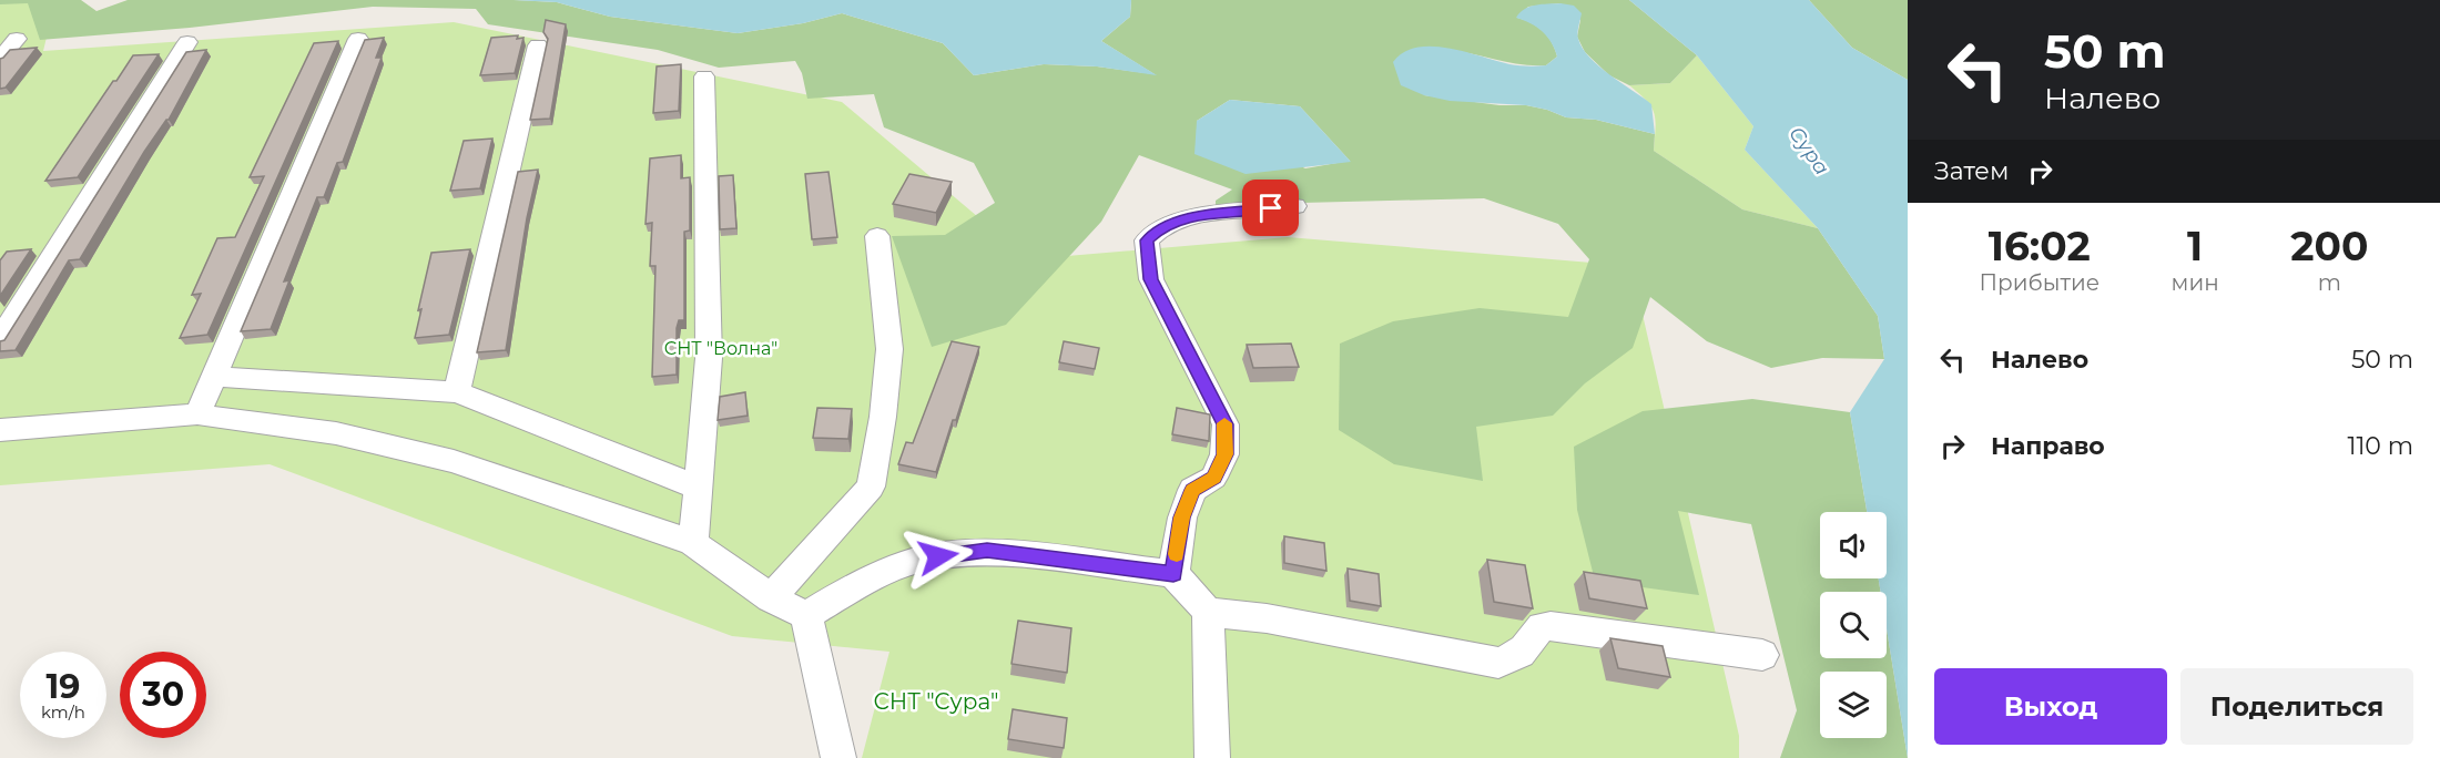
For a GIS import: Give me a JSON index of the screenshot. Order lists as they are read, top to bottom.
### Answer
{
  "water": ["Сура"],
  "parks": ["СНТ \"Волна\"", "СНТ \"Сура\""],
  "page": {
    "turn": ["50 m", "Налево"],
    "then": "Затем",
    "eta": [
      "16:02",
      "Прибытие",
      "1",
      "мин",
      "200",
      "m"
    ],
    "list": [
      {
        "name": "Налево",
        "value": "50 m"
      },
      {
        "name": "Направо",
        "value": "110 m"
      }
    ],
    "speed": "19 km/h",
    "limit": "30",
    "buttons": ["Выход", "Поделиться"]
  }
}
